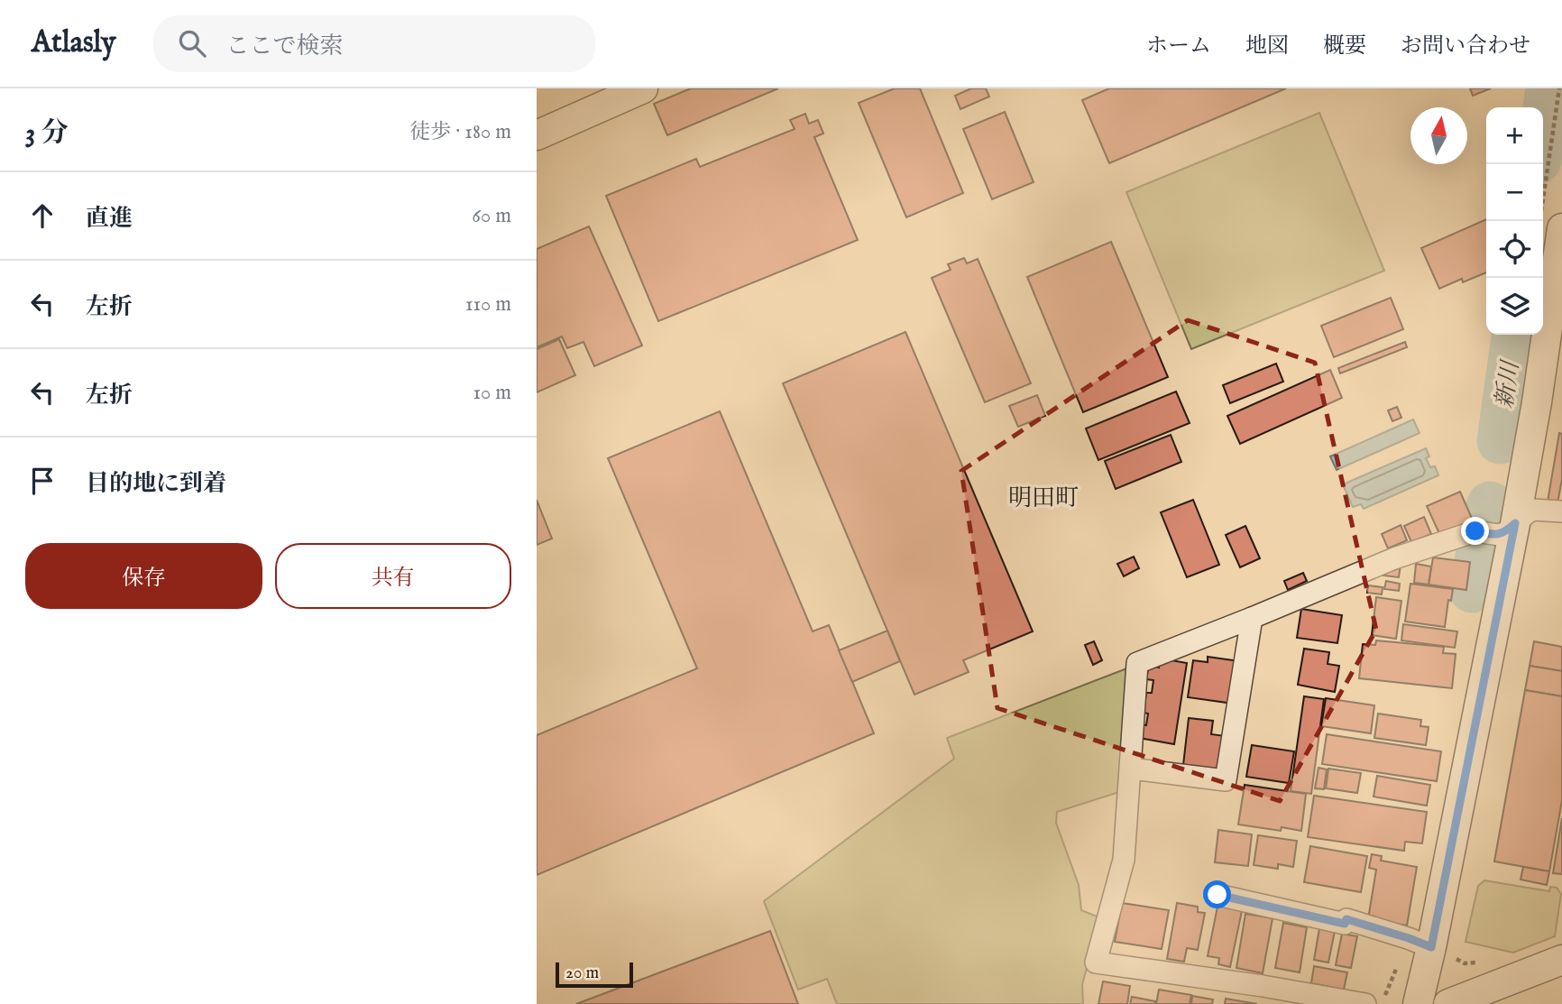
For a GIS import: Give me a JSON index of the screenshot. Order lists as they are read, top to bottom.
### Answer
{
  "districts": ["明田町"],
  "water": ["新川"],
  "scale_bar": "20 m",
  "north": "top",
  "page": {
    "header": "Atlasly",
    "search": "ここで検索",
    "nav": [
      "ホーム",
      "地図",
      "概要",
      "お問い合わせ"
    ],
    "heading": ["3 分", "徒歩 · 180 m"],
    "map_buttons": ["+", "−"],
    "list": [
      ["直進", "60 m"],
      ["左折", "110 m"],
      ["左折", "10 m"],
      "目的地に到着"
    ],
    "buttons": ["保存", "共有"],
    "scale": "20 m"
  }
}
